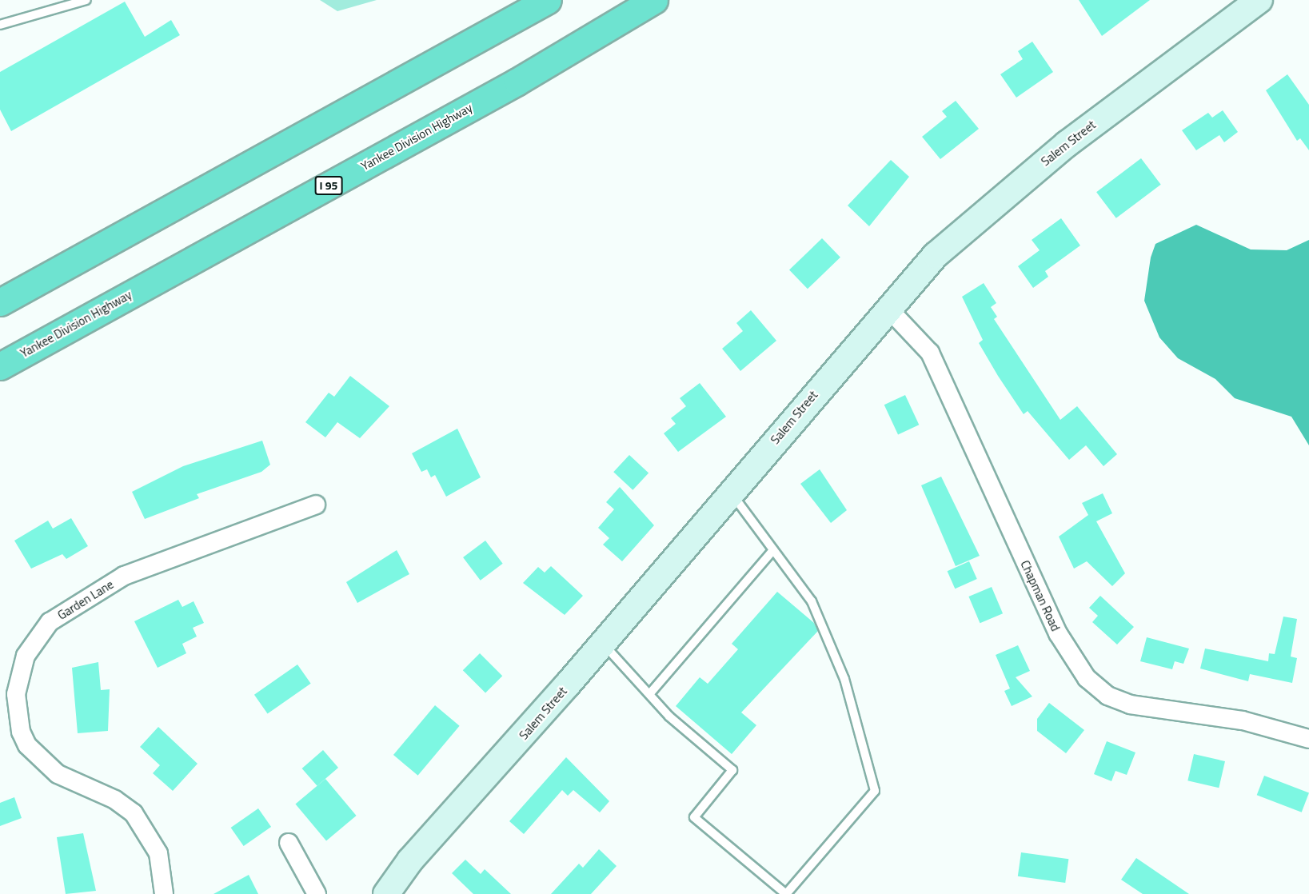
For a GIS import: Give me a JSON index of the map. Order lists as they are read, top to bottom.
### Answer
{
  "streets": {
    "highway": ["Yankee Division Highway", "I 95"],
    "main road": ["Salem Street"],
    "street": ["Chapman Road", "Garden Lane"]
  },
  "crossings": [
    ["Salem Street", "Chapman Road"]
  ]
}
